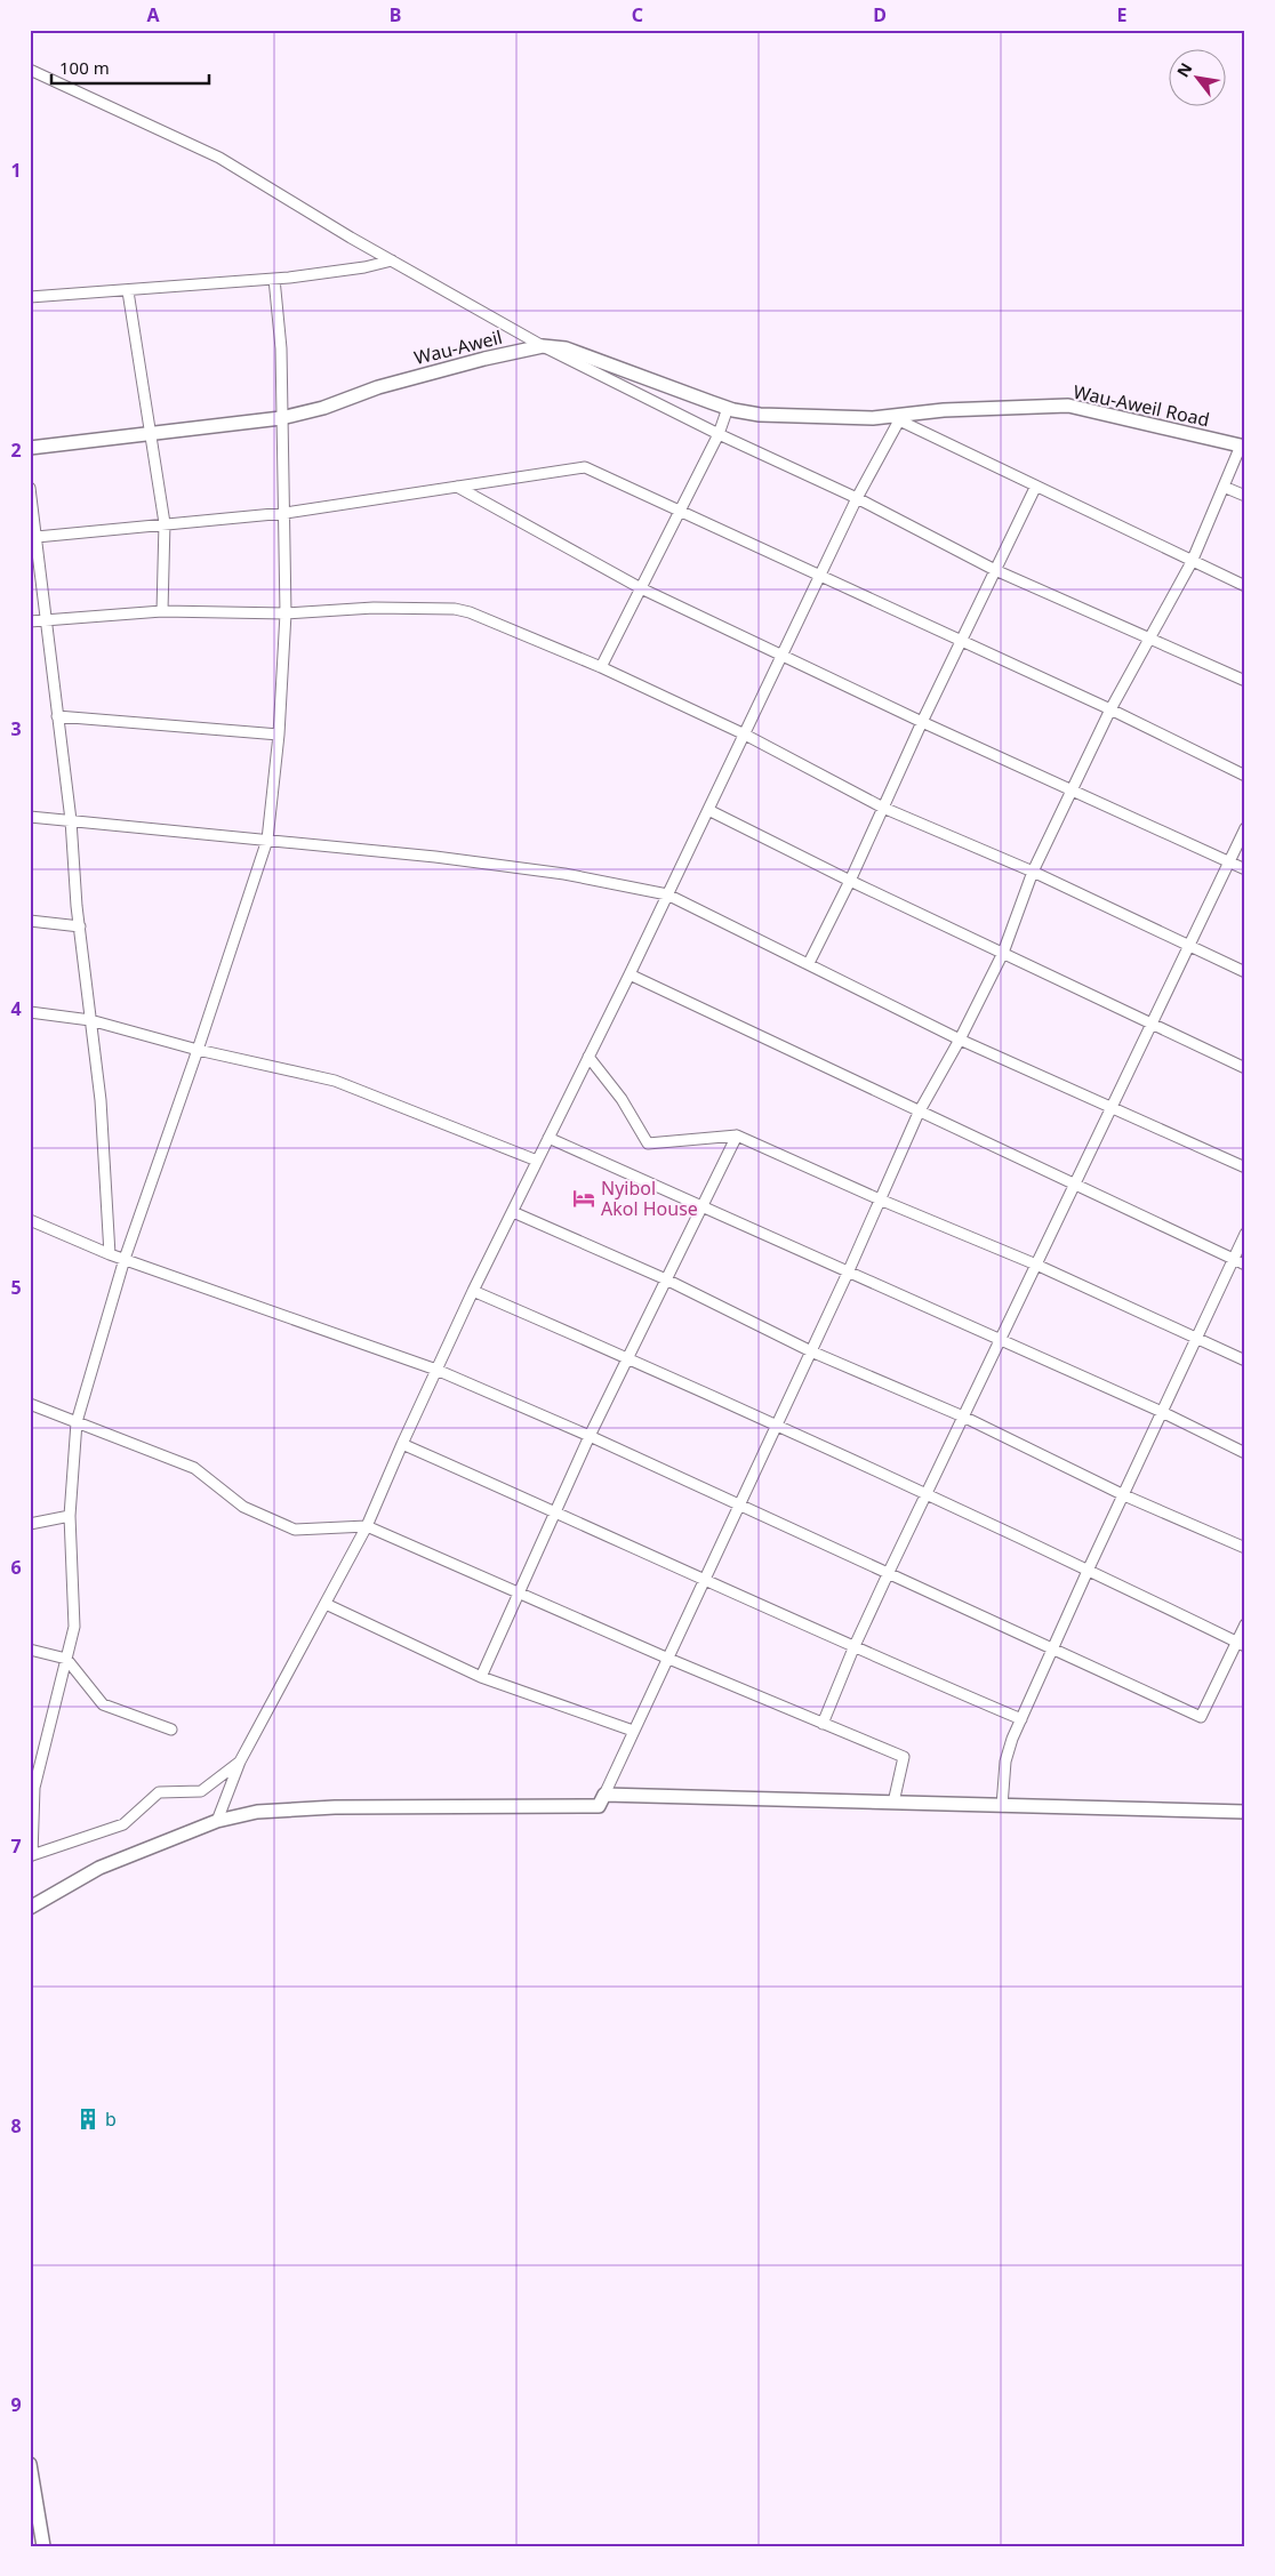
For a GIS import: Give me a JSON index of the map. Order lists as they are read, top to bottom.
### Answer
{
  "streets": {
    "street": ["Wau-Aweil", "Wau-Aweil Road"]
  },
  "crossings": [
    ["Wau-Aweil", "Wau-Aweil Road"]
  ],
  "places": {
    "hotel": ["Nyibol Akol House"],
    "building": ["b"]
  },
  "scale_bar": "100 m",
  "north": "top left",
  "grid": {
    "columns": [
      "A",
      "B",
      "C",
      "D",
      "E"
    ],
    "rows": [
      "1",
      "2",
      "3",
      "4",
      "5",
      "6",
      "7",
      "8",
      "9"
    ]
  }
}
